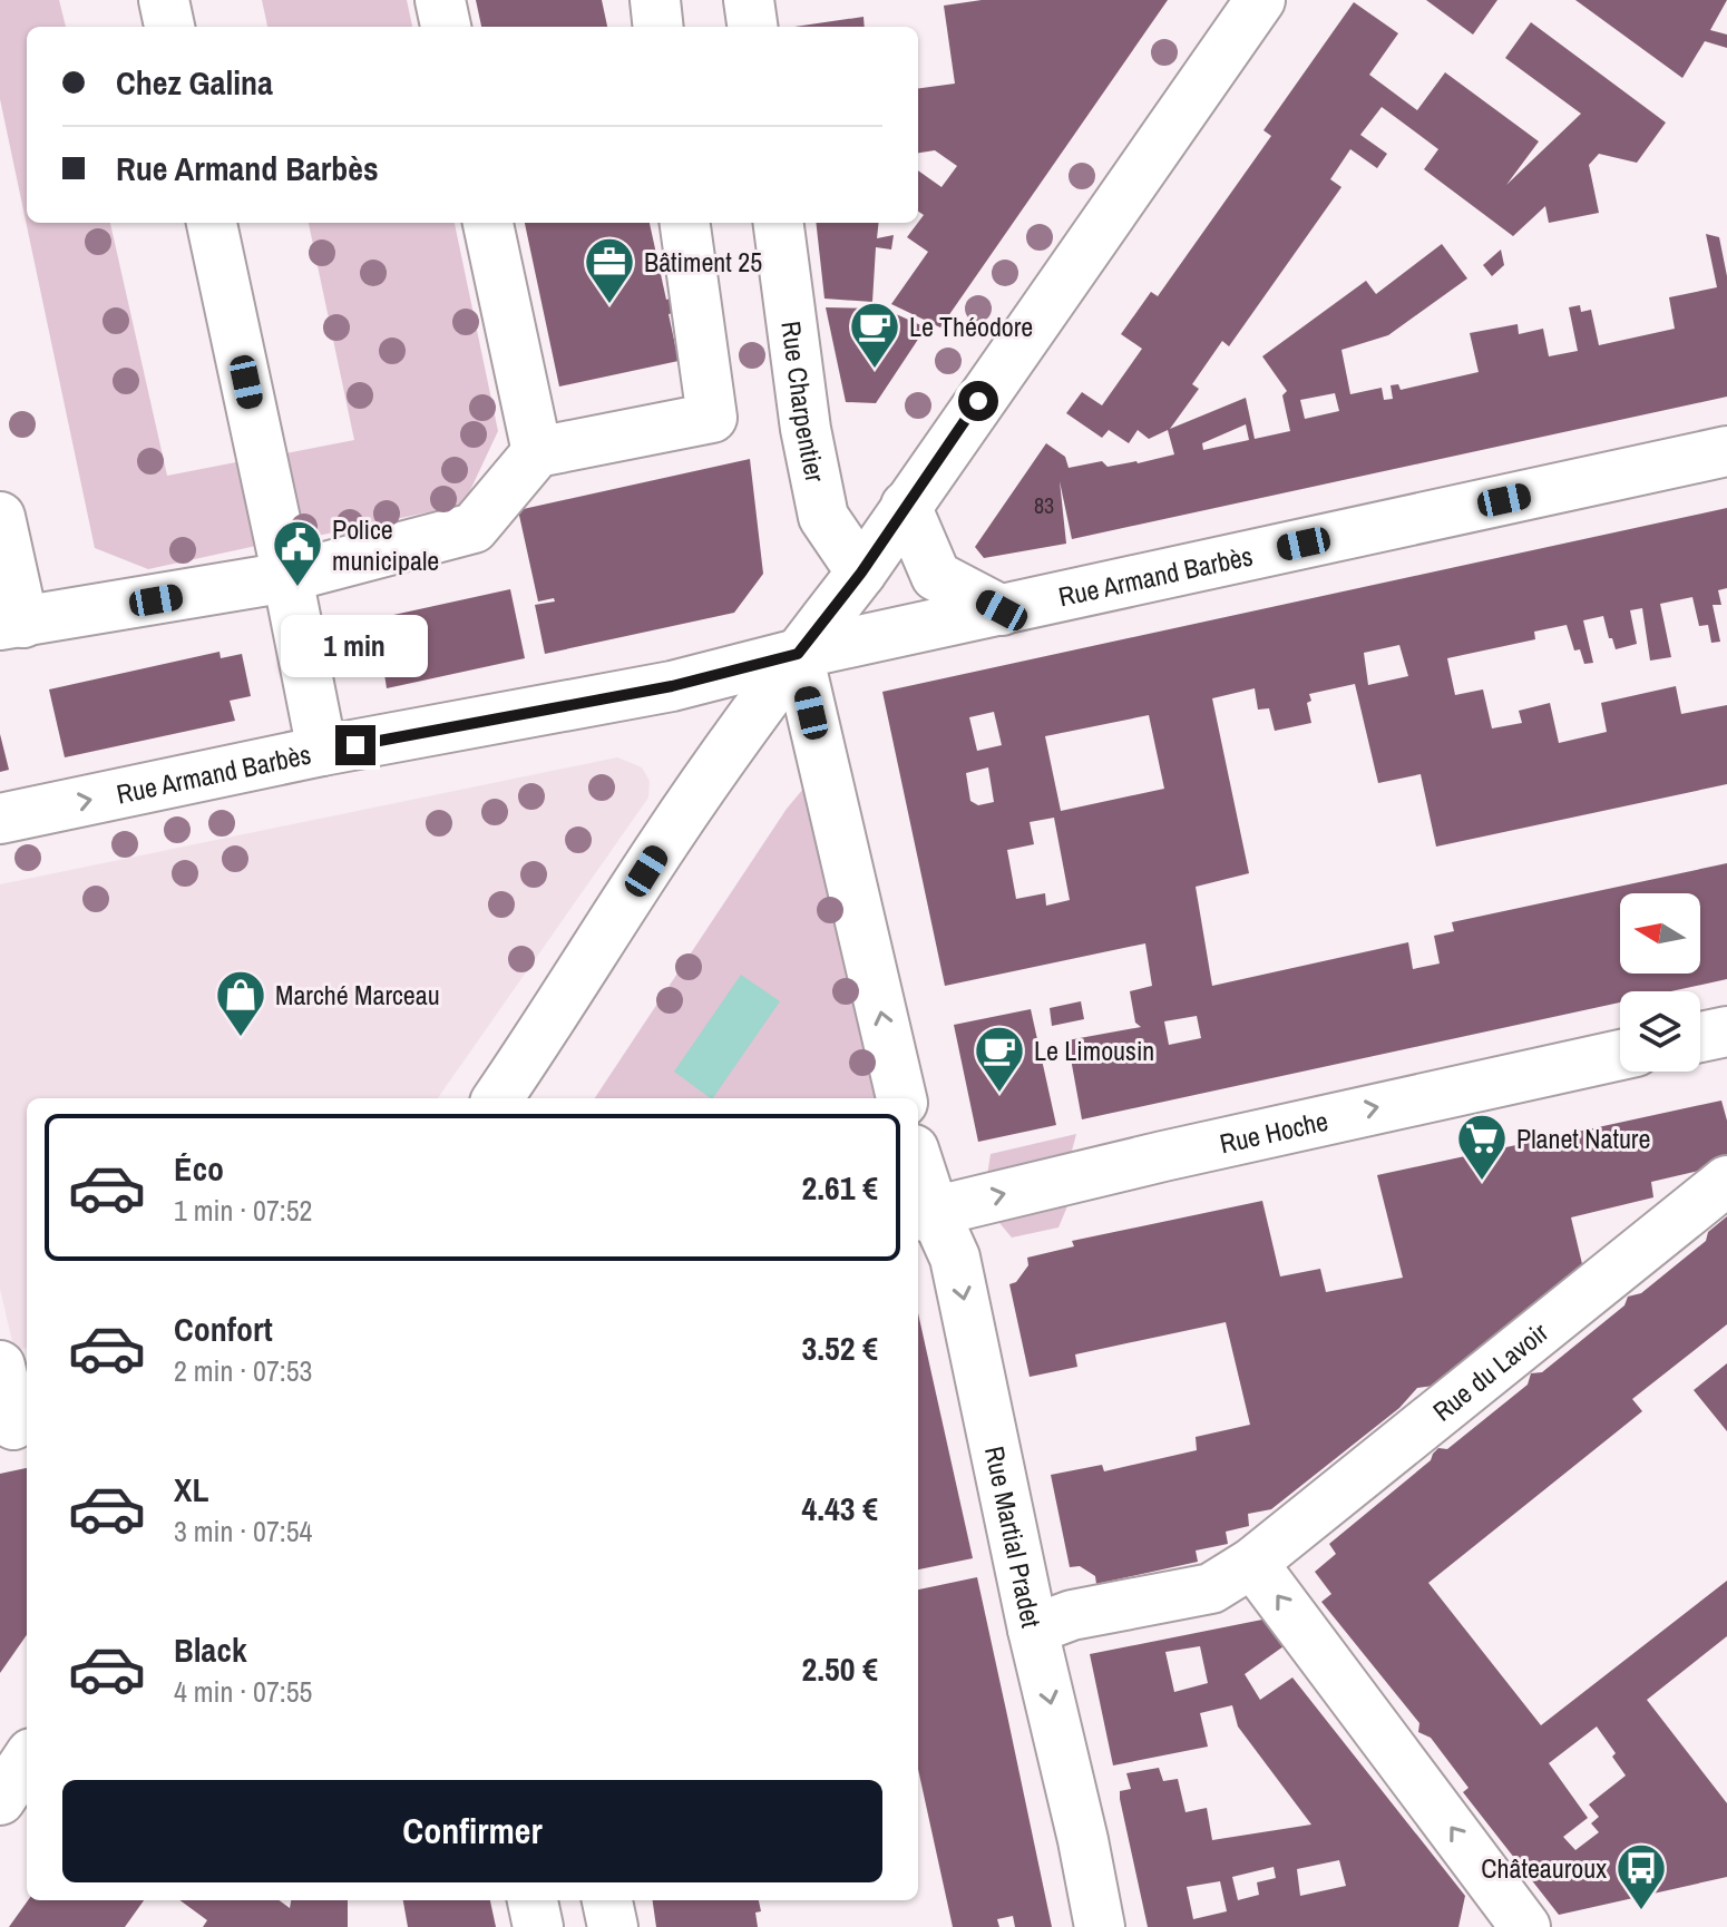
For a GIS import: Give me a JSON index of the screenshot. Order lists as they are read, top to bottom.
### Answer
{
  "streets": {
    "street": [
      "Rue Charpentier",
      "Rue Armand Barbès",
      "Rue Hoche",
      "Rue du Lavoir",
      "Rue Martial Pradet"
    ]
  },
  "crossings": [
    ["Rue Hoche", "Rue Martial Pradet"],
    ["Rue du Lavoir", "Rue Martial Pradet"]
  ],
  "one_way": ["Rue Hoche"],
  "places": {
    "office": ["Bâtiment 25"],
    "cafe": ["Le Théodore", "Le Limousin"],
    "public building": ["Police municipale"],
    "shop": ["Marché Marceau"],
    "supermarket": ["Planet Nature"],
    "bus stop": ["Châteauroux"]
  },
  "house_numbers": ["83"],
  "north": "left",
  "page": {
    "banner": ["Chez Galina", "Rue Armand Barbès"],
    "bubble": "1 min",
    "list": [
      {
        "name": "Éco",
        "note": "1 min · 07:52",
        "value": "2.61 €"
      },
      {
        "name": "Confort",
        "note": "2 min · 07:53",
        "value": "3.52 €"
      },
      {
        "name": "XL",
        "note": "3 min · 07:54",
        "value": "4.43 €"
      },
      {
        "name": "Black",
        "note": "4 min · 07:55",
        "value": "2.50 €"
      }
    ],
    "buttons": "Confirmer"
  }
}
